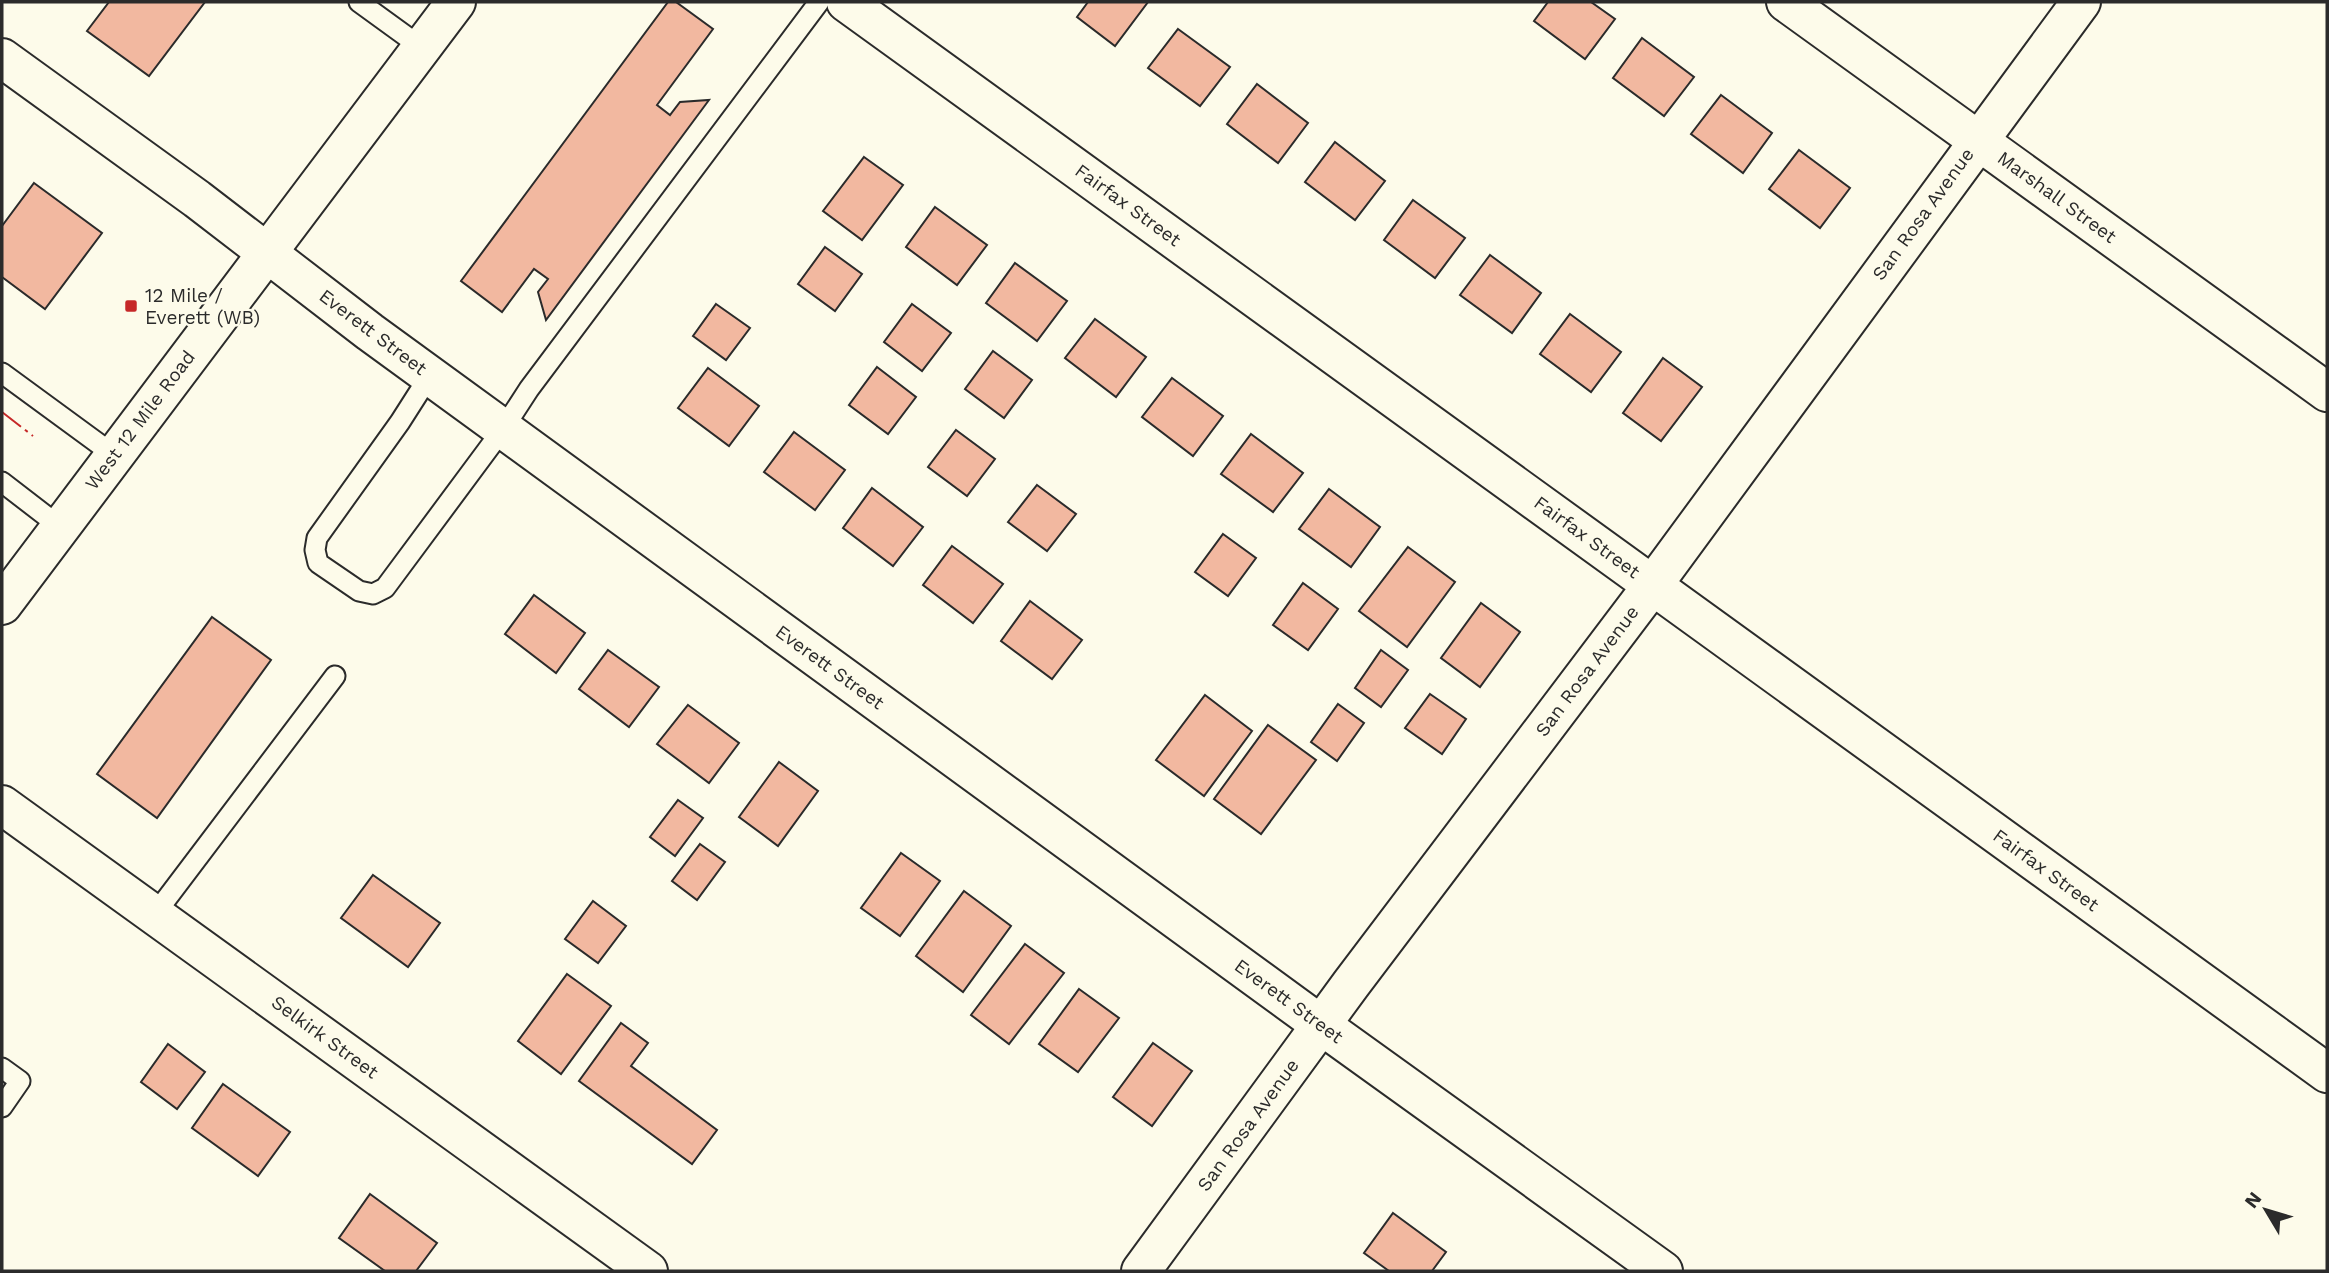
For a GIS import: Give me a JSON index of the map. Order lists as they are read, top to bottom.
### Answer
{
  "streets": {
    "street": [
      "Marshall Street",
      "Fairfax Street",
      "San Rosa Avenue",
      "Everett Street",
      "West 12 Mile Road",
      "Selkirk Street"
    ]
  },
  "crossings": [
    ["Marshall Street", "San Rosa Avenue"],
    ["Fairfax Street", "San Rosa Avenue"],
    ["San Rosa Avenue", "Everett Street"],
    ["Everett Street", "West 12 Mile Road"]
  ],
  "places": {
    "transit": ["12 Mile / Everett (WB)"]
  },
  "north": "top left"
}
